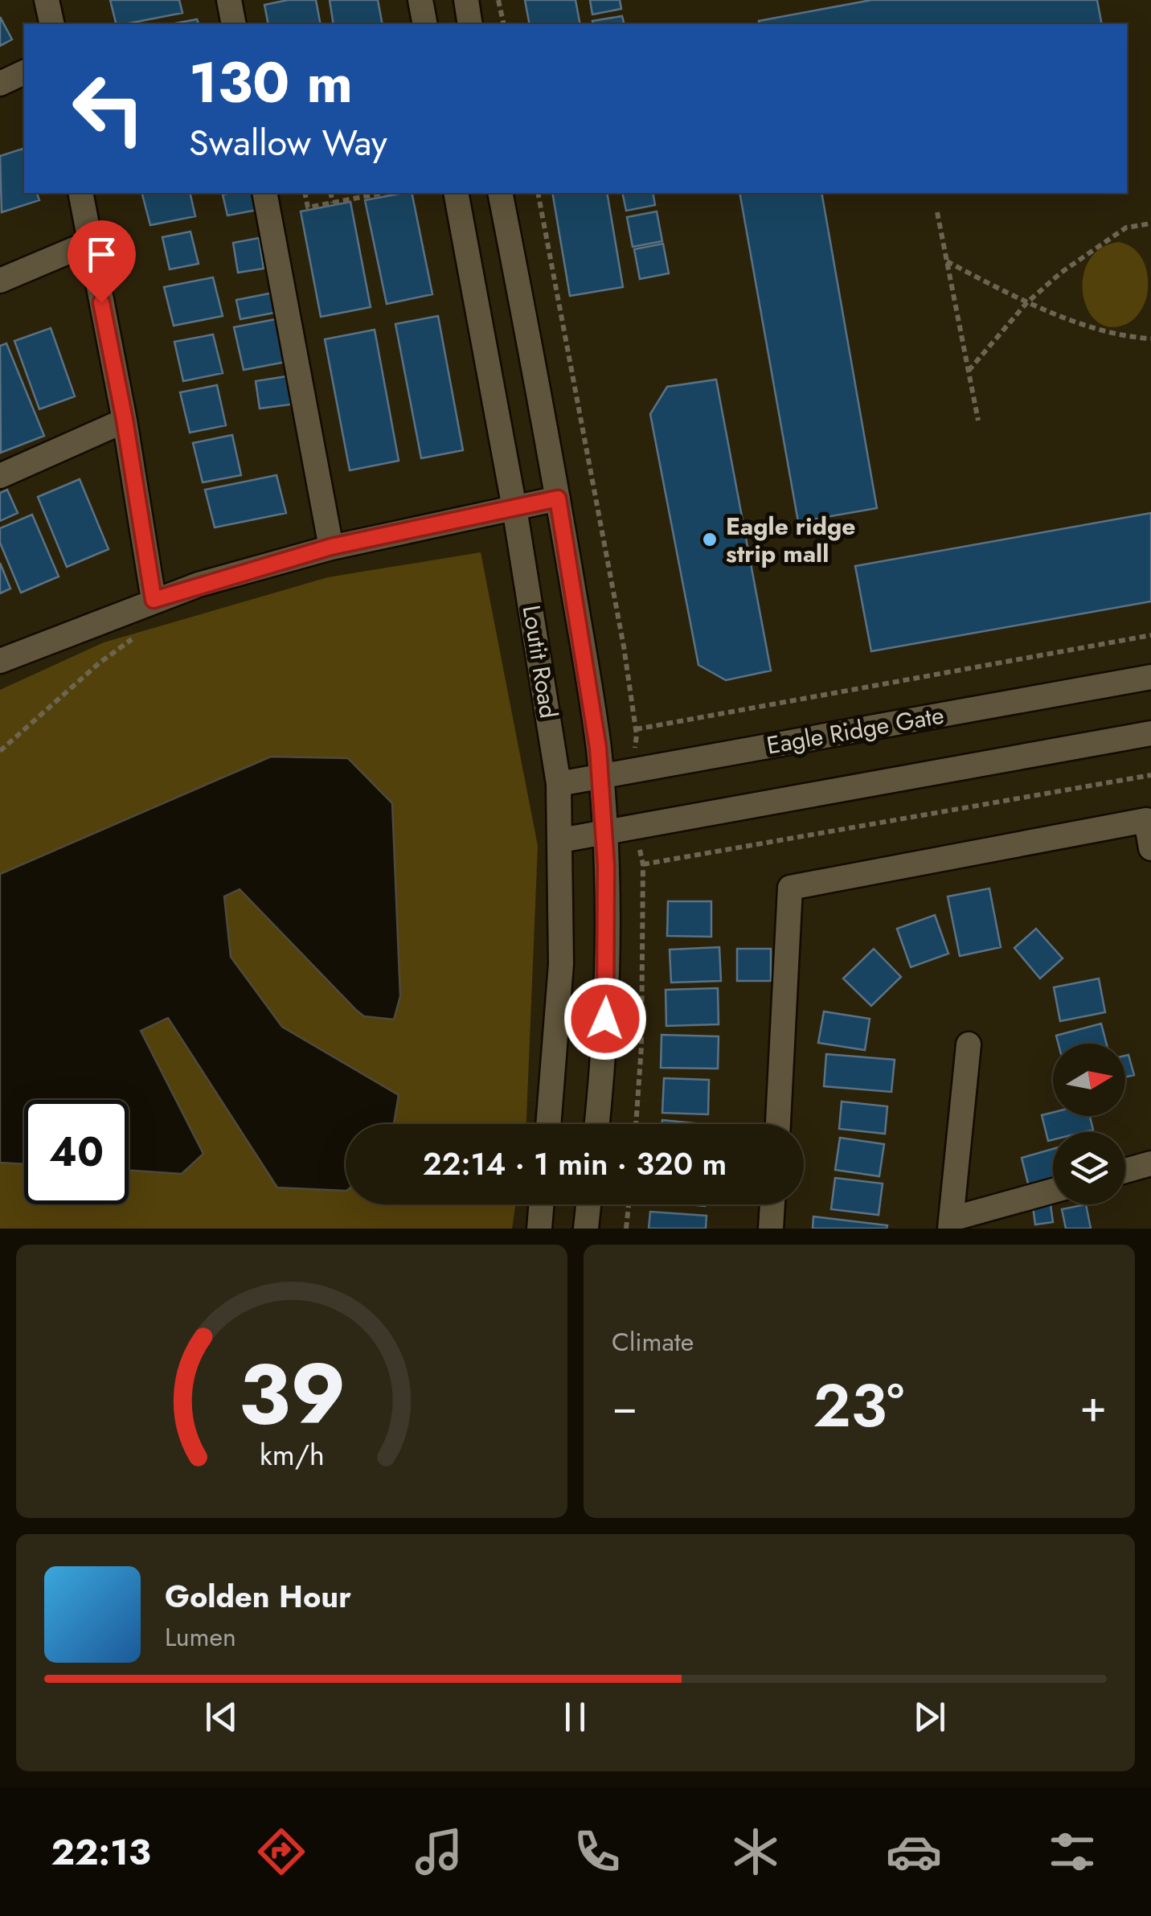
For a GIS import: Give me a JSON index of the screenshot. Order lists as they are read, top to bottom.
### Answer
{
  "streets": {
    "street": ["Loutit Road", "Eagle Ridge Gate"]
  },
  "crossings": [
    ["Loutit Road", "Eagle Ridge Gate"]
  ],
  "places": ["Eagle ridge strip mall"],
  "north": "right",
  "page": {
    "turn": ["130 m", "Swallow Way"],
    "limit": "40",
    "trip": "22:14 · 1 min · 320 m",
    "tile": "Climate",
    "heat": ["−", "23°", "+"],
    "song": ["Golden Hour", "Lumen"],
    "tabs": "22:13",
    "gauge": ["39", "km/h"]
  }
}
